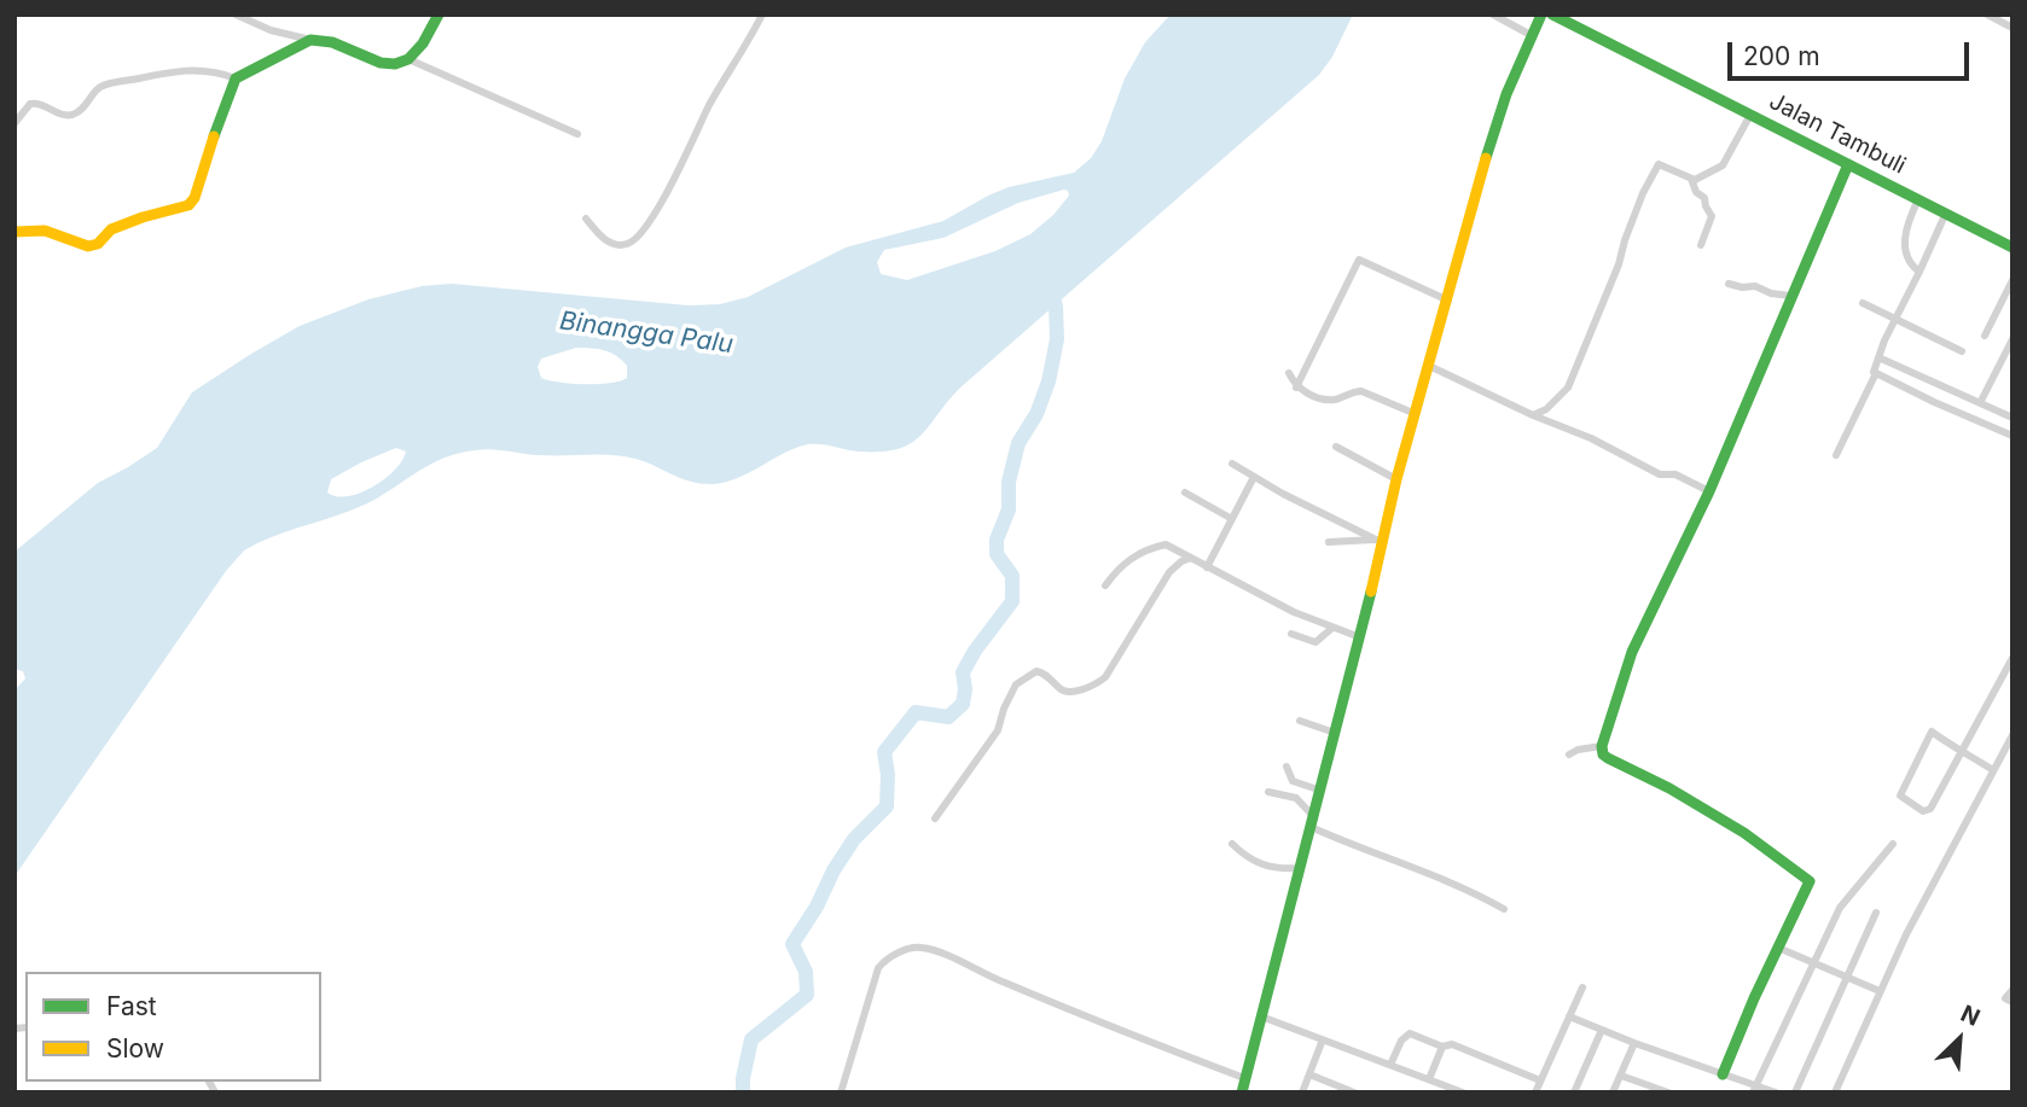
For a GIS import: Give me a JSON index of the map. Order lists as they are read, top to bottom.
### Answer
{
  "streets": {
    "street": ["Jalan Tambuli"]
  },
  "water": ["Binangga Palu"],
  "legend": ["Fast", "Slow"],
  "scale_bar": "200 m",
  "north": "top right"
}
